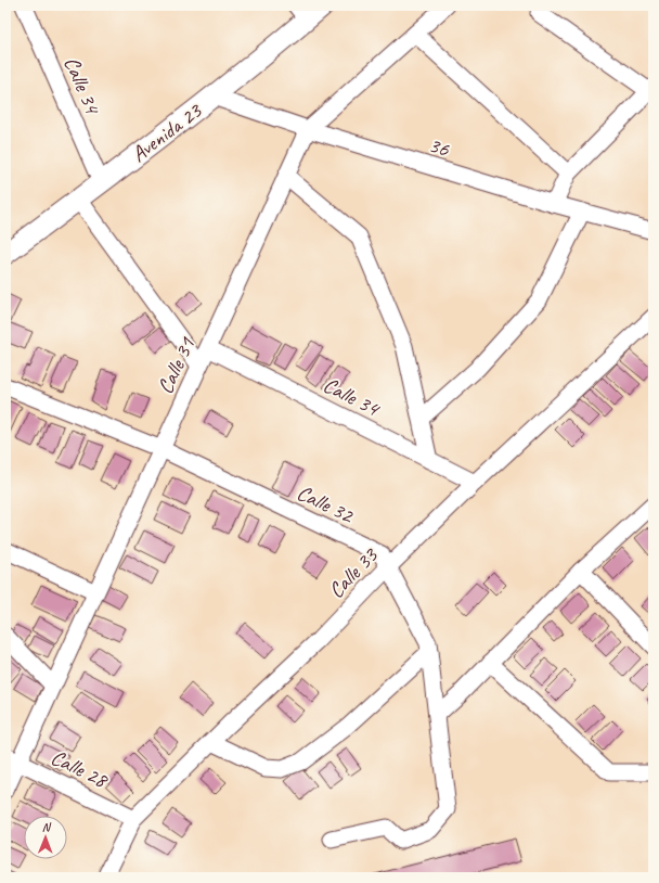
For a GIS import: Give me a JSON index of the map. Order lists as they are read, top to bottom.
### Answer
{
  "streets": {
    "main road": ["Avenida 23"],
    "street": [
      "Calle 34",
      "36",
      "Calle 31",
      "Calle 32",
      "Calle 33",
      "Calle 28"
    ]
  },
  "crossings": [
    ["Calle 34", "Avenida 23"],
    ["Calle 34", "Calle 31"],
    ["Calle 34", "Calle 33"],
    ["Avenida 23", "36"],
    ["36", "Calle 31"],
    ["Calle 31", "Calle 32"],
    ["Calle 31", "Calle 28"],
    ["Calle 32", "Calle 33"],
    ["Calle 33", "Calle 28"]
  ],
  "north": "top"
}
